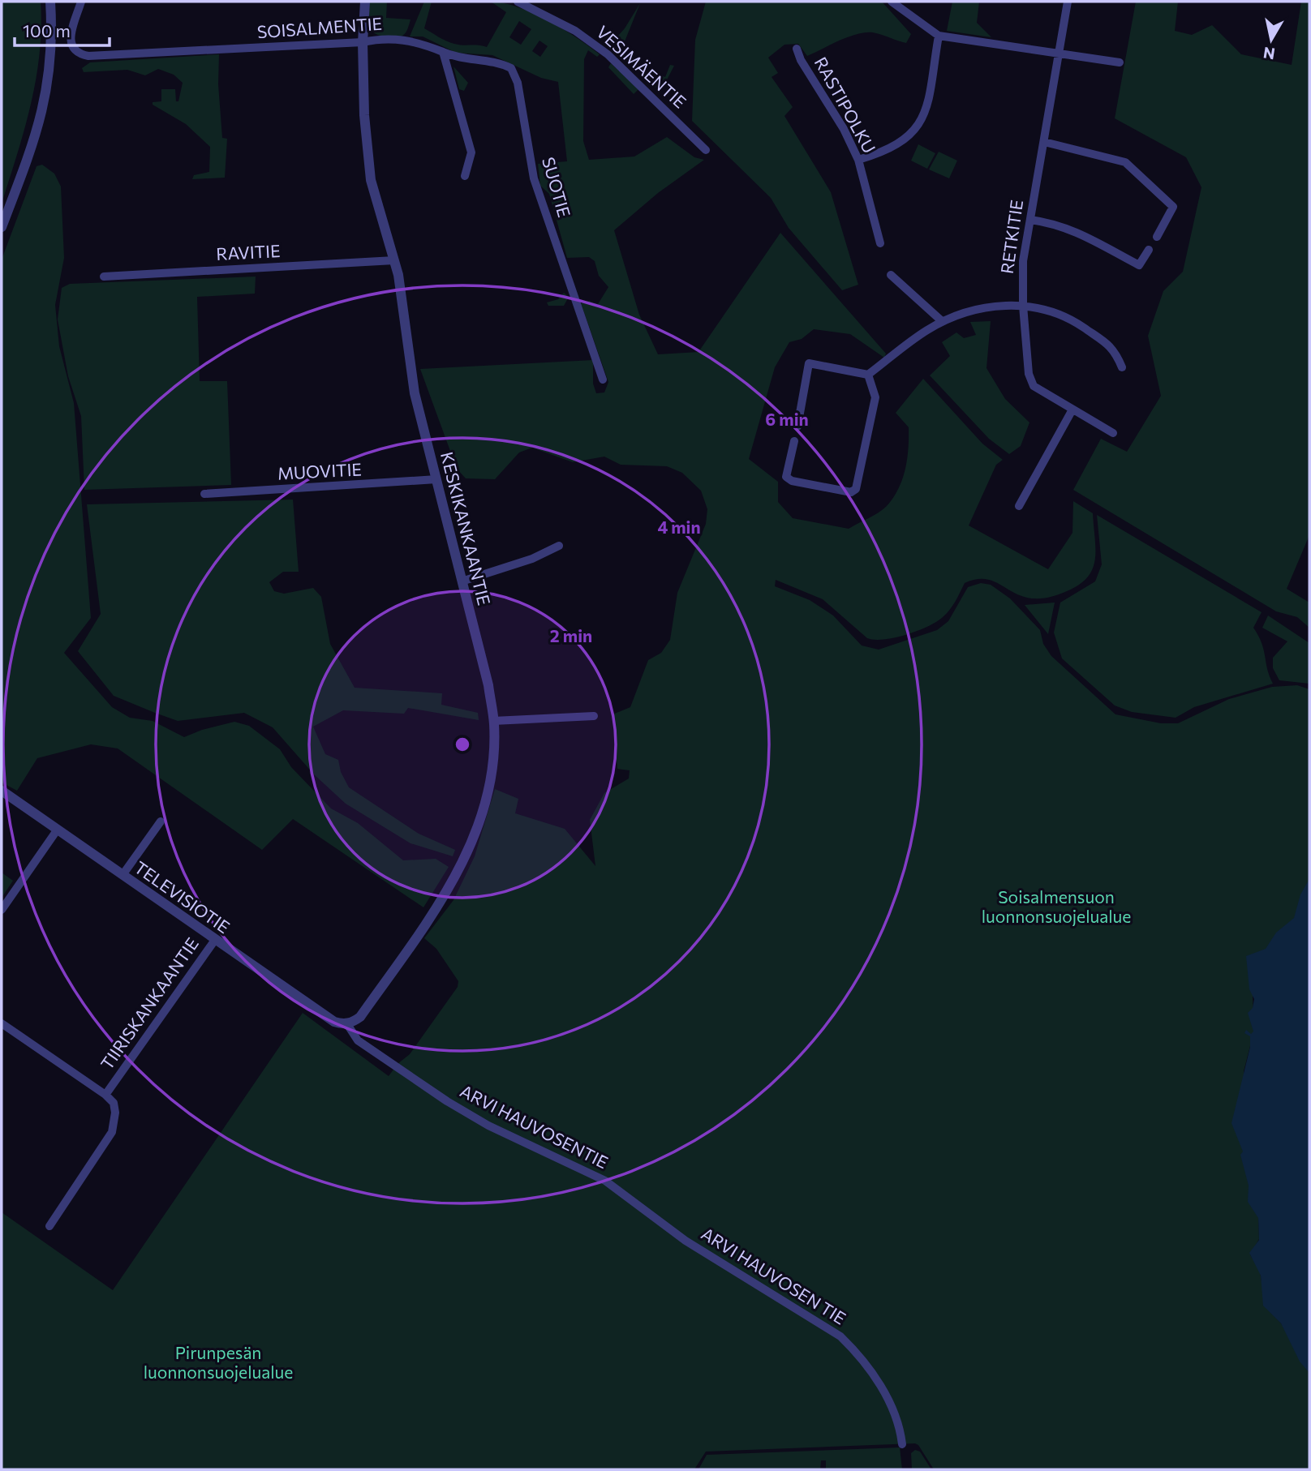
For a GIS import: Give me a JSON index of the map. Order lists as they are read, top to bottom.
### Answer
{
  "streets": {
    "street": [
      "SOISALMENTIE",
      "VESIMÄENTIE",
      "RASTIPOLKU",
      "SUOTIE",
      "RETKITIE",
      "RAVITIE",
      "MUOVITIE",
      "KESKIKANKAANTIE",
      "TELEVISIOTIE",
      "TIIRISKANKAANTIE",
      "ARVI HAUVOSENTIE",
      "ARVI HAUVOSEN TIE"
    ]
  },
  "crossings": [
    ["SOISALMENTIE", "SUOTIE"],
    ["SOISALMENTIE", "KESKIKANKAANTIE"],
    ["RAVITIE", "KESKIKANKAANTIE"],
    ["MUOVITIE", "KESKIKANKAANTIE"],
    ["KESKIKANKAANTIE", "TELEVISIOTIE"],
    ["KESKIKANKAANTIE", "ARVI HAUVOSENTIE"],
    ["TELEVISIOTIE", "TIIRISKANKAANTIE"],
    ["TELEVISIOTIE", "ARVI HAUVOSENTIE"],
    ["ARVI HAUVOSENTIE", "ARVI HAUVOSEN TIE"]
  ],
  "parks": ["Soisalmensuon luonnonsuojelualue", "Pirunpesän luonnonsuojelualue"],
  "scale_bar": "100 m",
  "north": "bottom",
  "rings": ["6 min", "4 min", "2 min"]
}
